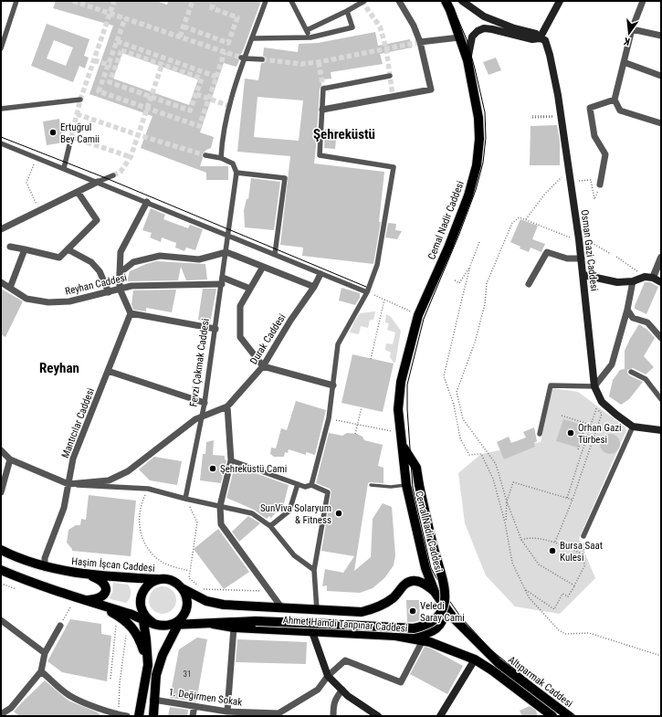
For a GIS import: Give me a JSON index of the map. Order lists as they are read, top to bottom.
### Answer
{
  "streets": {
    "main road": [
      "Cemal Nadir Caddesi",
      "Osman Gazi Caddesi",
      "Haşim İşcan Caddesi",
      "Ahmet Hamdi Tanpınar Caddesi",
      "Altıparmak Caddesi"
    ],
    "street": [
      "Reyhan Caddesi",
      "Durak Caddesi",
      "Fevzi Çakmak Caddesi",
      "Mantıcılar Caddesi",
      "1. Değirmen Sokak"
    ]
  },
  "crossings": [
    ["Cemal Nadir Caddesi", "Ahmet Hamdi Tanpınar Caddesi"],
    ["Cemal Nadir Caddesi", "Altıparmak Caddesi"],
    ["Reyhan Caddesi", "Fevzi Çakmak Caddesi"],
    ["Durak Caddesi", "Fevzi Çakmak Caddesi"],
    ["Durak Caddesi", "Mantıcılar Caddesi"],
    ["Mantıcılar Caddesi", "Haşim İşcan Caddesi"],
    ["Haşim İşcan Caddesi", "Ahmet Hamdi Tanpınar Caddesi"],
    ["Ahmet Hamdi Tanpınar Caddesi", "Altıparmak Caddesi"],
    ["Ahmet Hamdi Tanpınar Caddesi", "1. Değirmen Sokak"]
  ],
  "districts": ["Şehreküstü", "Reyhan"],
  "places": [
    "Ertuğrul Bey Camii",
    "Orhan Gazi Türbesi",
    "Şehreküstü Cami",
    "SunViva Solaryum & Fitness",
    "Bursa Saat Kulesi",
    "Veledi Saray Cami"
  ],
  "house_numbers": ["31"],
  "north": "bottom"
}
